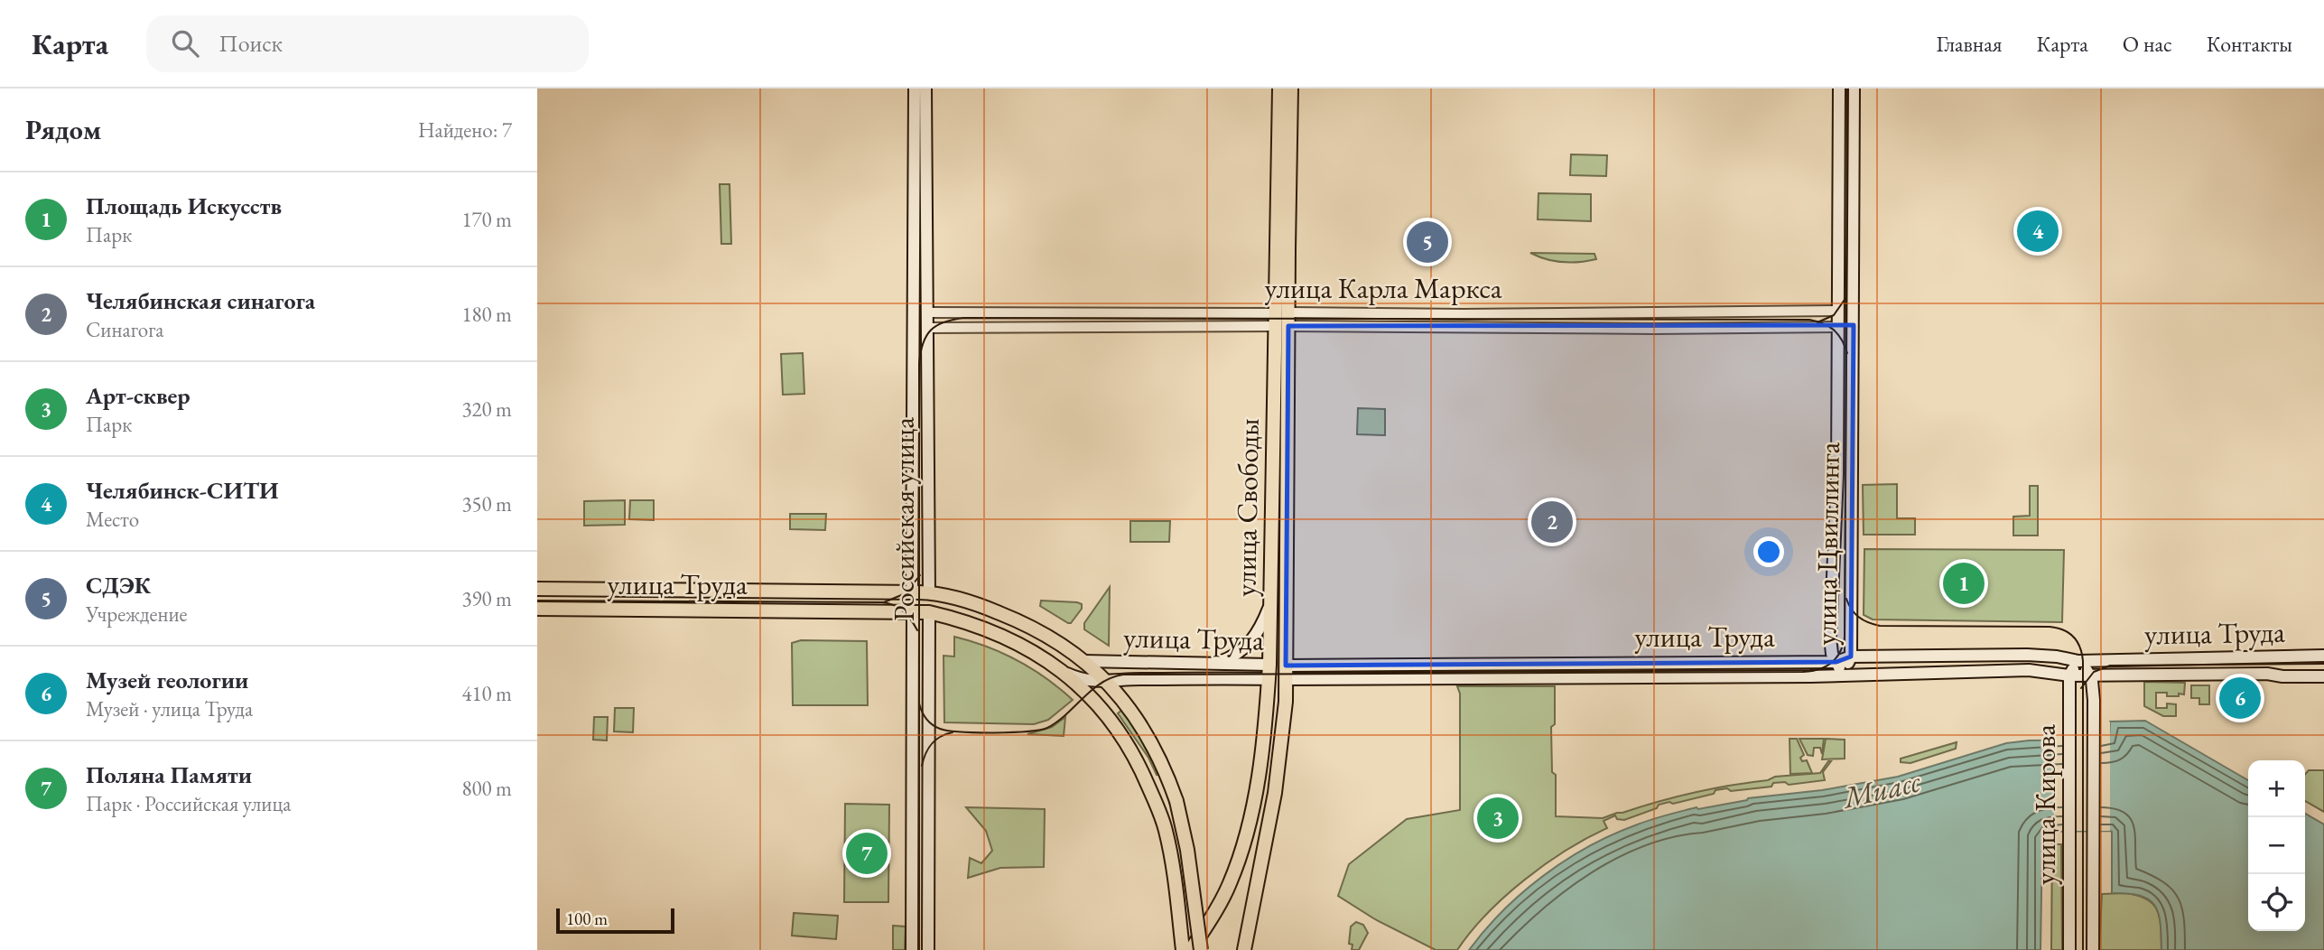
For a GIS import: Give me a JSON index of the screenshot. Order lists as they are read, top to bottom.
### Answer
{
  "streets": {
    "main road": [
      "улица Карла Маркса",
      "улица Свободы",
      "Российская улица",
      "улица Цвиллинга",
      "улица Труда",
      "улица Кирова"
    ]
  },
  "crossings": [
    ["улица Карла Маркса", "улица Свободы"],
    ["улица Карла Маркса", "Российская улица"],
    ["улица Карла Маркса", "улица Цвиллинга"],
    ["улица Свободы", "улица Труда"],
    ["Российская улица", "улица Труда"],
    ["улица Цвиллинга", "улица Труда"],
    ["улица Труда", "улица Кирова"]
  ],
  "water": ["Миасс"],
  "scale_bar": "100 m",
  "page": {
    "header": "Карта",
    "search": "Поиск",
    "nav": [
      "Главная",
      "Карта",
      "О нас",
      "Контакты"
    ],
    "heading": ["Рядом", "Найдено: 7"],
    "list": [
      {
        "mark": "1",
        "name": "Площадь Искусств",
        "note": "Парк",
        "value": "170 m"
      },
      {
        "mark": "2",
        "name": "Челябинская синагога",
        "note": "Синагога",
        "value": "180 m"
      },
      {
        "mark": "3",
        "name": "Арт-сквер",
        "note": "Парк",
        "value": "320 m"
      },
      {
        "mark": "4",
        "name": "Челябинск-СИТИ",
        "note": "Место",
        "value": "350 m"
      },
      {
        "mark": "5",
        "name": "СДЭК",
        "note": "Учреждение",
        "value": "390 m"
      },
      {
        "mark": "6",
        "name": "Музей геологии",
        "note": "Музей · улица Труда",
        "value": "410 m"
      },
      {
        "mark": "7",
        "name": "Поляна Памяти",
        "note": "Парк · Российская улица",
        "value": "800 m"
      }
    ],
    "pins": [
      "4",
      "5",
      "2",
      "1",
      "6",
      "3",
      "7"
    ],
    "map_buttons": ["+", "−"],
    "scale": "100 m"
  }
}
